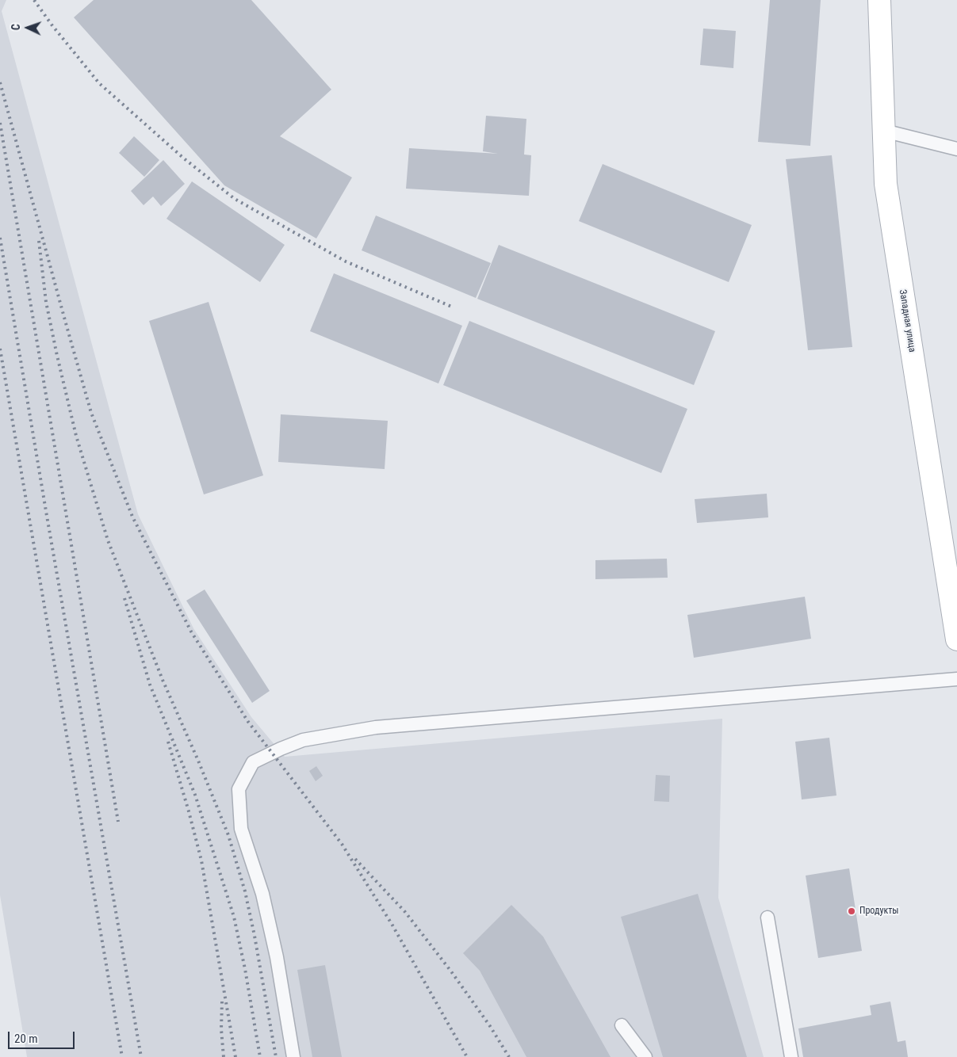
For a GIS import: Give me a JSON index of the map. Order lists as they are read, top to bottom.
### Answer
{
  "streets": {
    "main road": ["Западная улица"]
  },
  "places": ["Продукты"],
  "scale_bar": "20 m",
  "north": "left"
}
